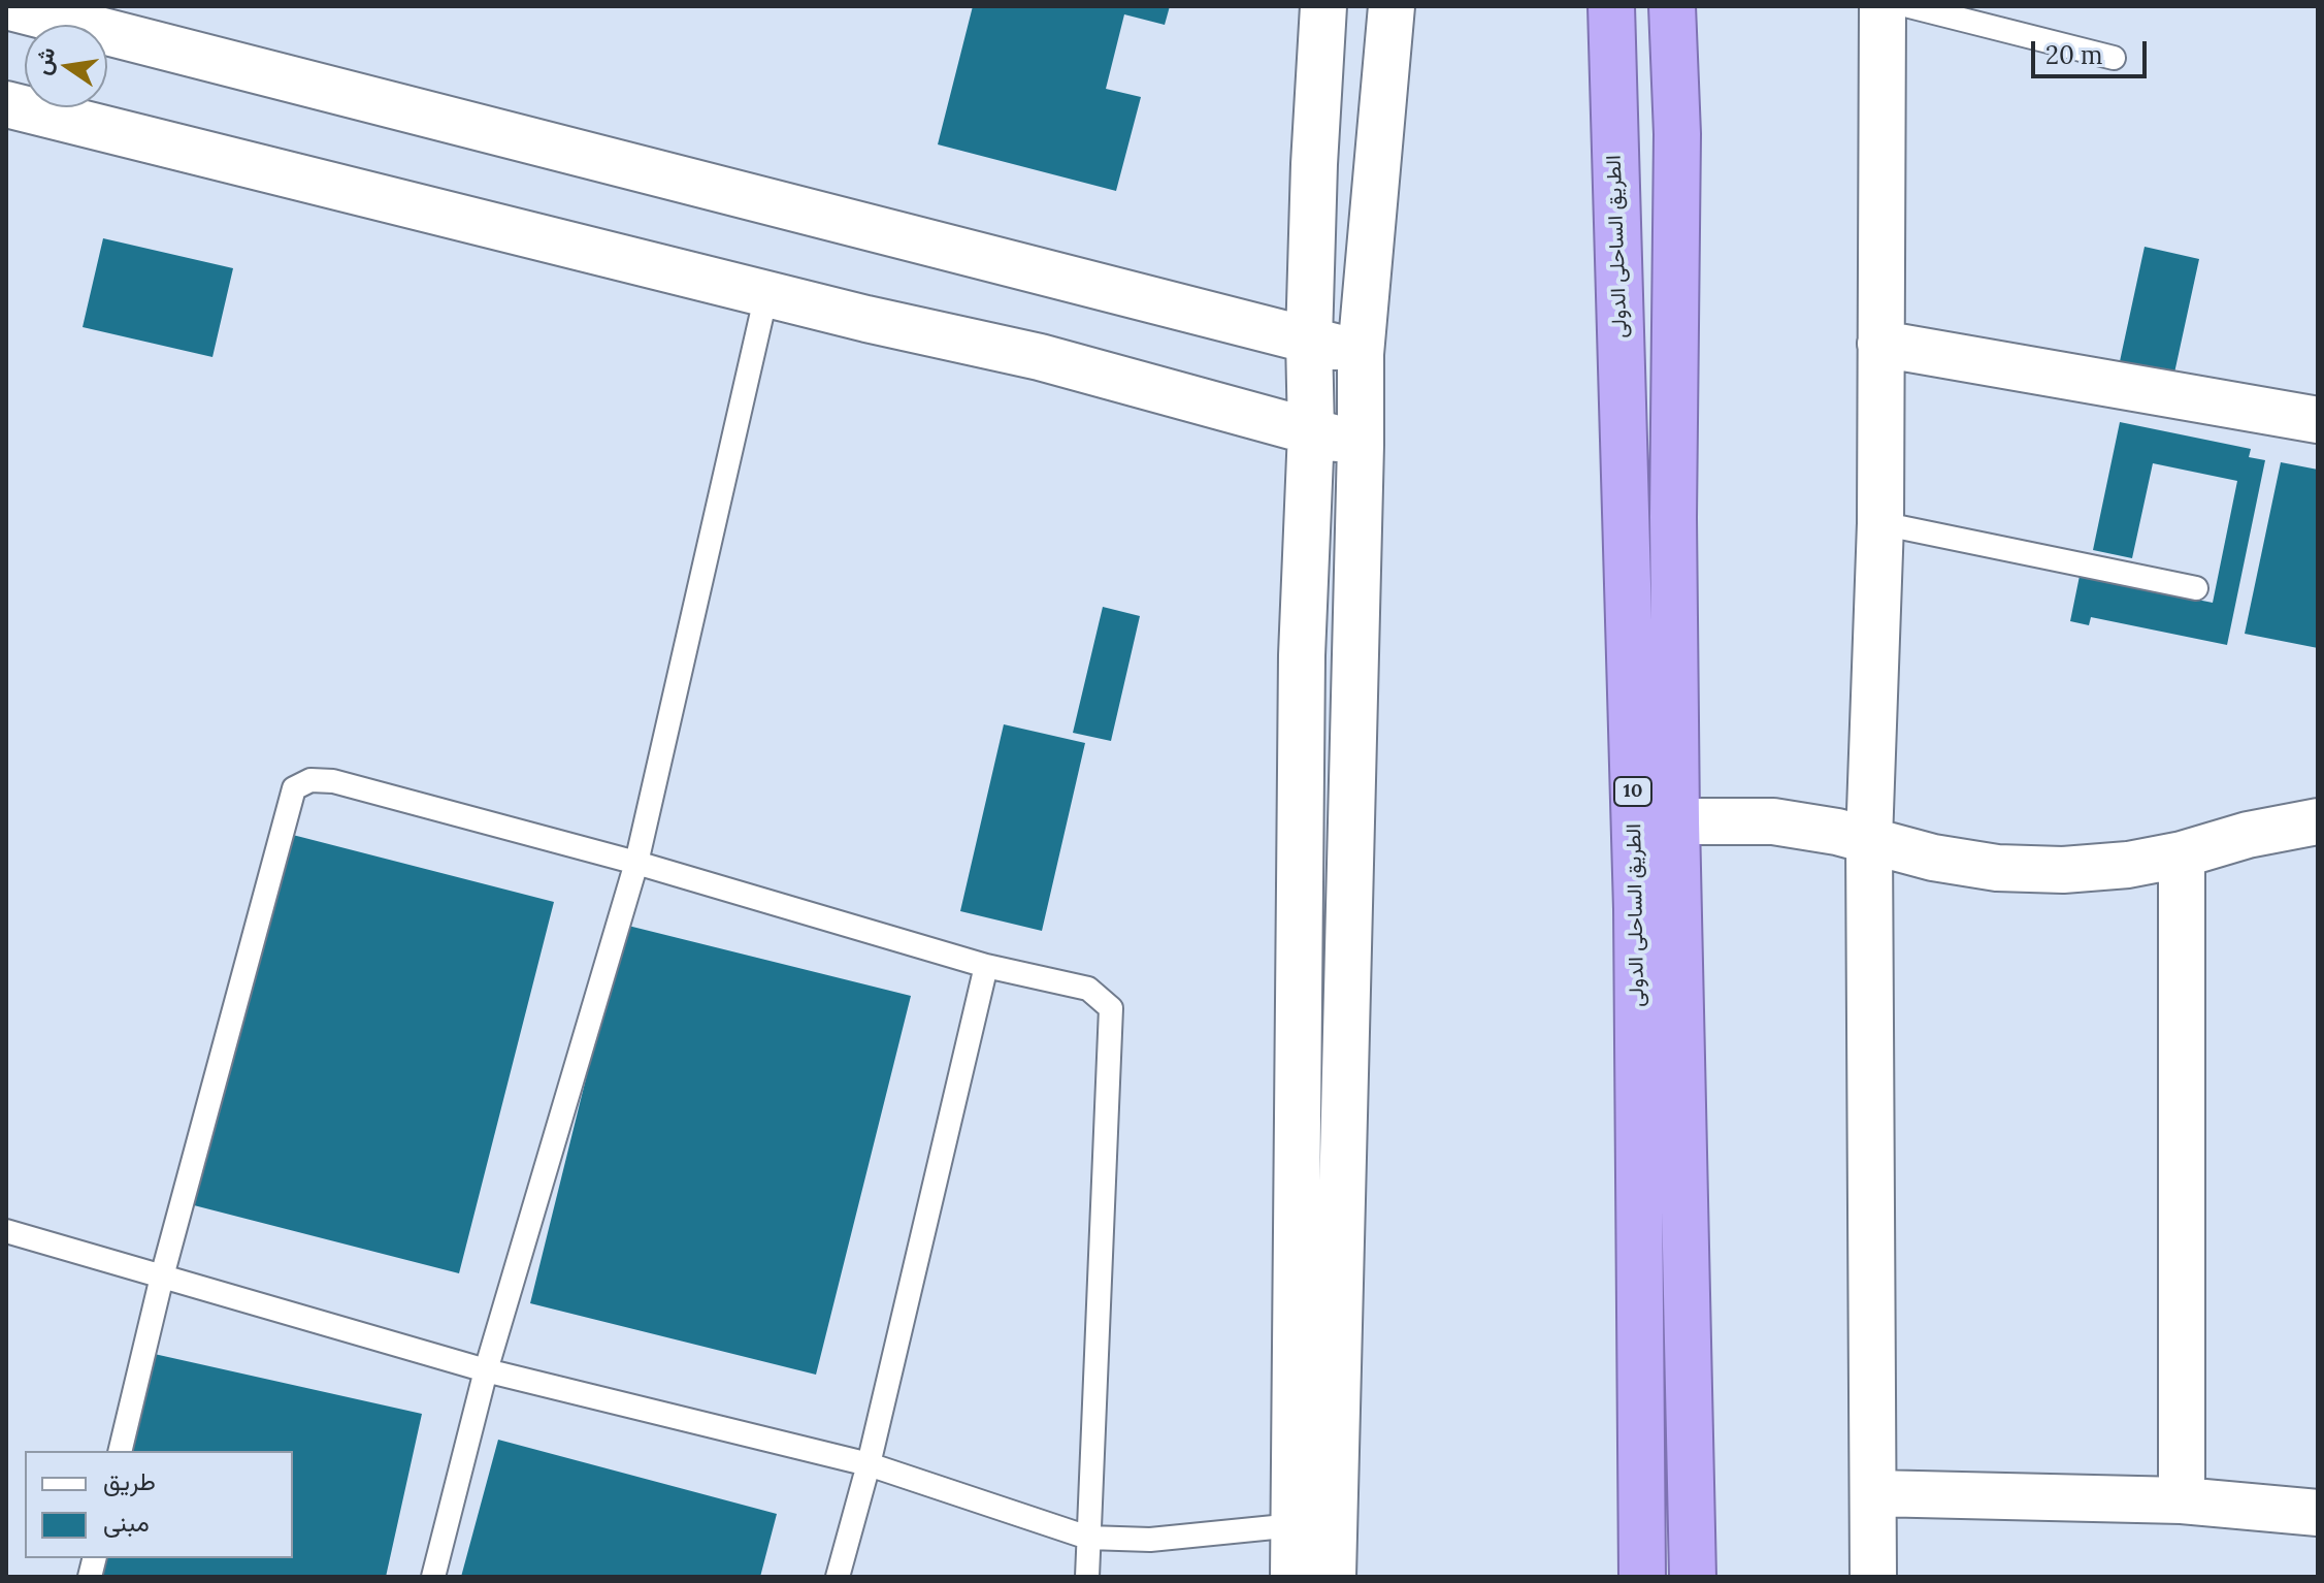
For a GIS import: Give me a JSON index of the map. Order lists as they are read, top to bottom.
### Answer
{
  "streets": {
    "highway": ["الطريق الساحلى الدولى", "10"]
  },
  "legend": ["طريق", "مبنى"],
  "scale_bar": "20 m",
  "north": "left"
}
